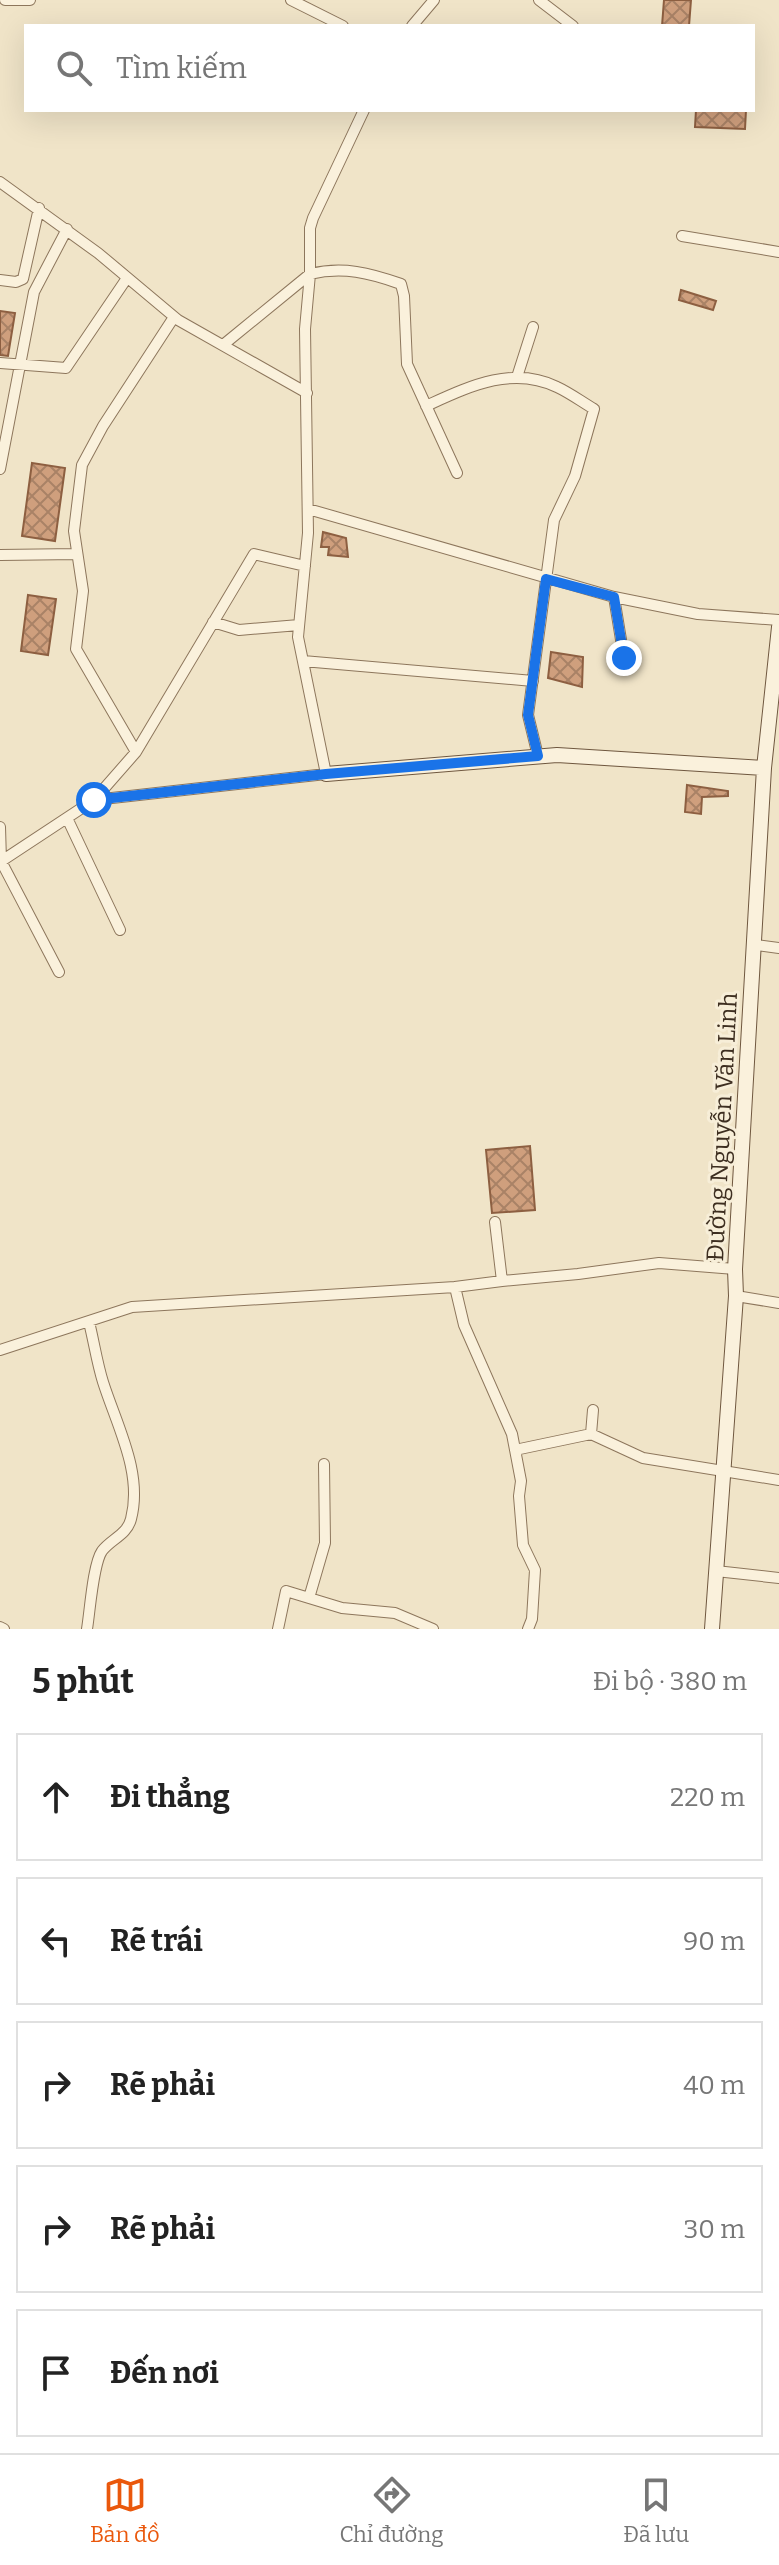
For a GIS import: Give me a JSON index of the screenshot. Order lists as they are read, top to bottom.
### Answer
{
  "streets": {
    "street": ["Đường Nguyễn Văn Linh"]
  },
  "page": {
    "search": "Tìm kiếm",
    "heading": ["5 phút", "Đi bộ · 380 m"],
    "list": [
      ["Đi thẳng", "220 m"],
      ["Rẽ trái", "90 m"],
      ["Rẽ phải", "40 m"],
      ["Rẽ phải", "30 m"],
      "Đến nơi"
    ],
    "nav": ["Bản đồ", "Chỉ đường", "Đã lưu"]
  }
}
